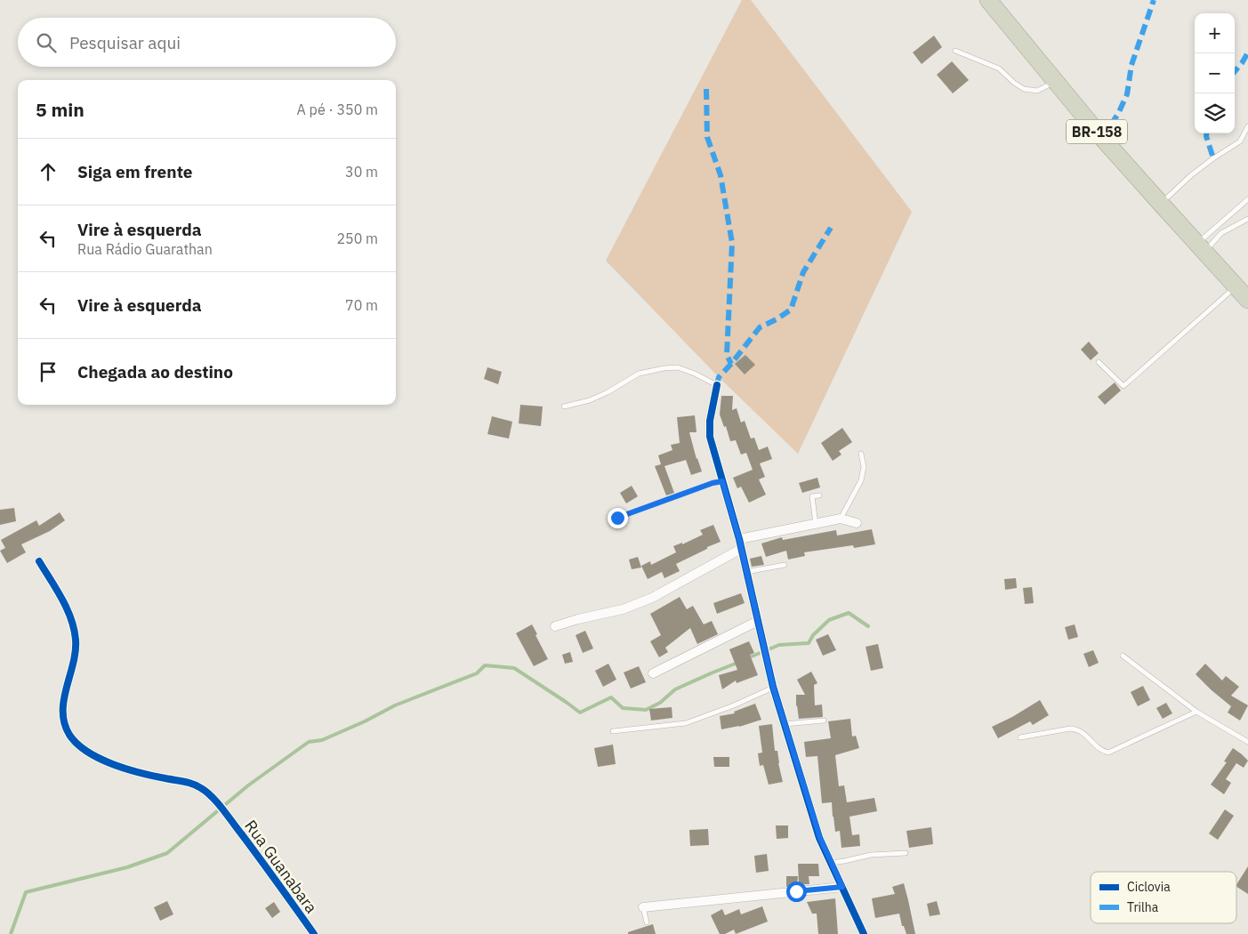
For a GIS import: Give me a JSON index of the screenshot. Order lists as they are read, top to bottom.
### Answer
{
  "streets": {
    "highway": ["BR-158"],
    "street": ["Rua Guanabara"]
  },
  "legend": ["Ciclovia", "Trilha"],
  "page": {
    "map_buttons": ["+", "−"],
    "search": "Pesquisar aqui",
    "heading": ["5 min", "A pé · 350 m"],
    "list": [
      ["Siga em frente", "30 m"],
      ["Vire à esquerda", "Rua Rádio Guarathan", "250 m"],
      ["Vire à esquerda", "70 m"],
      "Chegada ao destino"
    ]
  }
}
